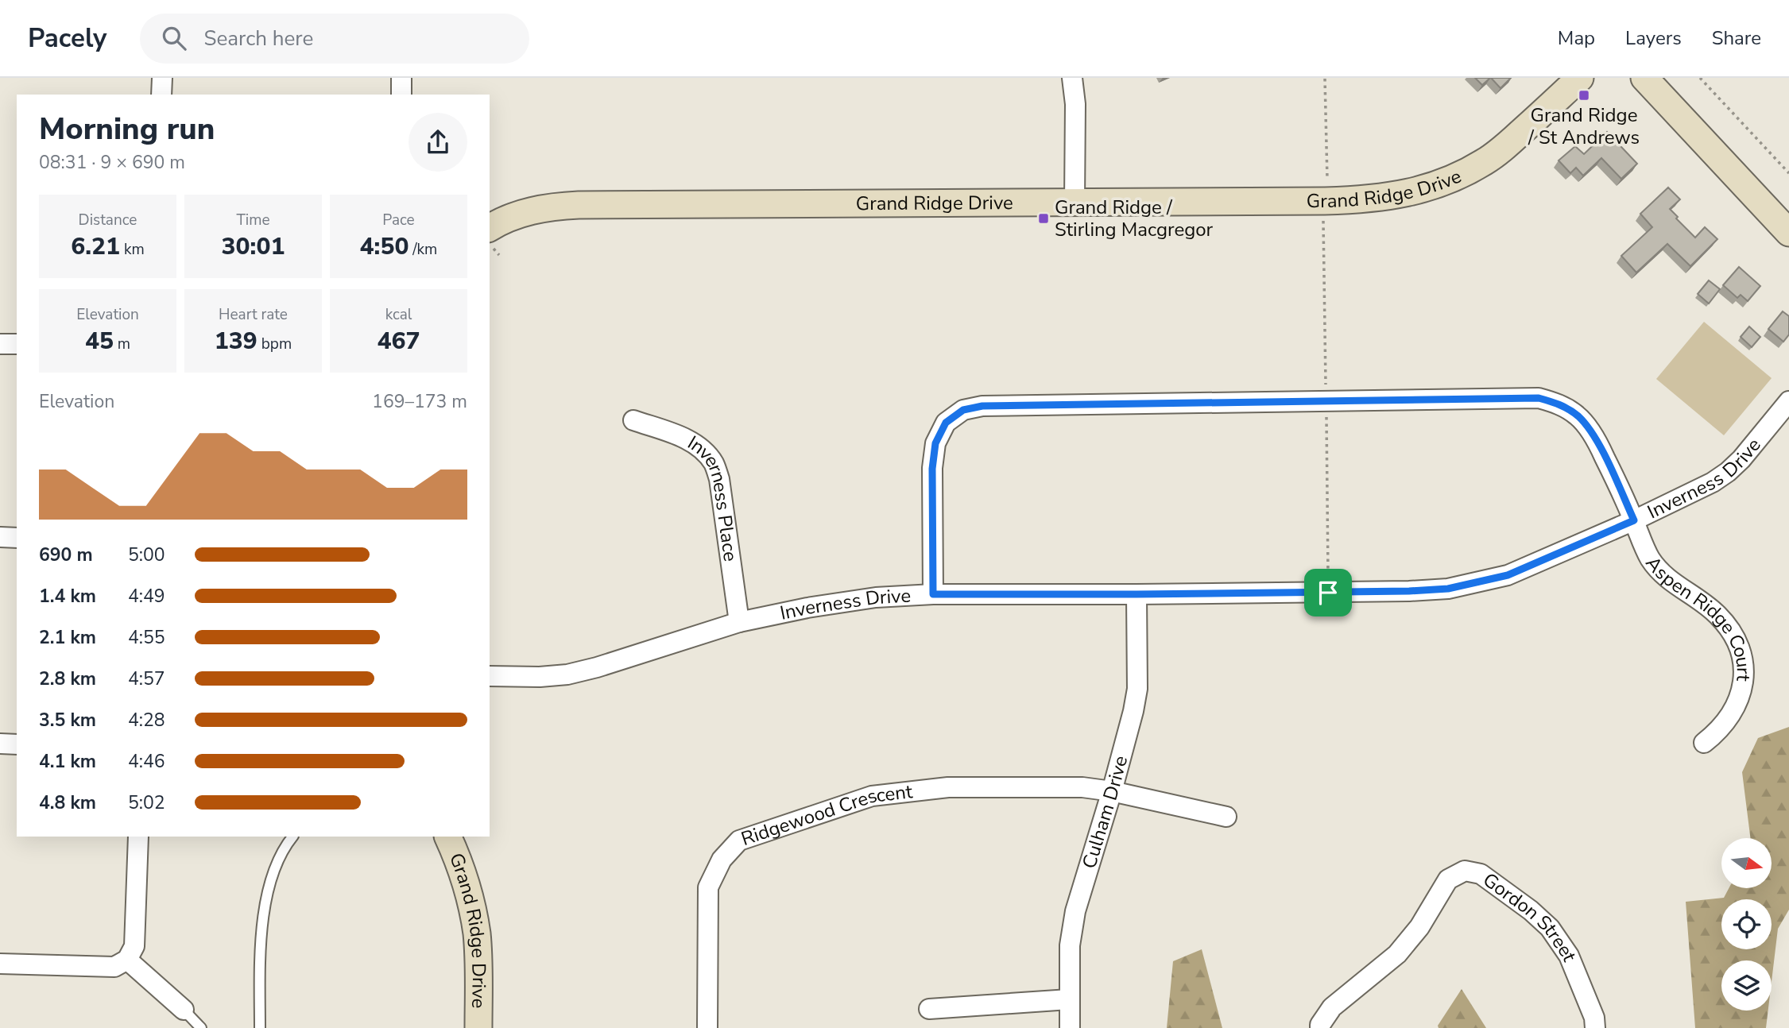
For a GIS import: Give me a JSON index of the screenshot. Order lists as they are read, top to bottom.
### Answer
{
  "streets": {
    "street": [
      "Grand Ridge Drive",
      "Inverness Drive",
      "Inverness Place",
      "Aspen Ridge Court",
      "Culham Drive",
      "Ridgewood Crescent",
      "Gordon Street"
    ]
  },
  "crossings": [
    ["Inverness Drive", "Inverness Place"],
    ["Inverness Drive", "Aspen Ridge Court"],
    ["Inverness Drive", "Culham Drive"],
    ["Culham Drive", "Ridgewood Crescent"]
  ],
  "places": {
    "transit": ["Grand Ridge / St Andrews", "Grand Ridge / Stirling Macgregor"]
  },
  "north": "right",
  "page": {
    "header": "Pacely",
    "search": "Search here",
    "nav": ["Map", "Layers", "Share"],
    "heading": ["Morning run", "08:31 · 9 × 690 m"],
    "stats": [
      ["Distance", "6.21 km"],
      ["Time", "30:01"],
      ["Pace", "4:50 /km"],
      ["Elevation", "45 m"],
      ["Heart rate", "139 bpm"],
      ["kcal", "467"]
    ],
    "chart": ["Elevation", "169–173 m"],
    "list": [
      {
        "name": "690 m",
        "note": "5:00"
      },
      {
        "name": "1.4 km",
        "note": "4:49"
      },
      {
        "name": "2.1 km",
        "note": "4:55"
      },
      {
        "name": "2.8 km",
        "note": "4:57"
      },
      {
        "name": "3.5 km",
        "note": "4:28"
      },
      {
        "name": "4.1 km",
        "note": "4:46"
      },
      {
        "name": "4.8 km",
        "note": "5:02"
      }
    ]
  }
}
